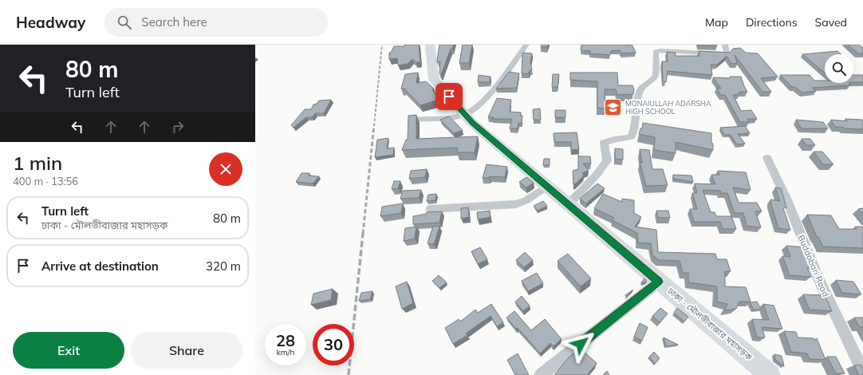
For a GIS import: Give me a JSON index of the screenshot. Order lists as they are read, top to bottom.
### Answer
{
  "streets": {
    "highway": ["ঢাকা - মৌলভীবাজার মহাসড়ক"],
    "street": ["Buddobari Road"]
  },
  "places": {
    "school or university": ["MONAIULLAH ADARSHA HIGH SCHOOL"]
  },
  "page": {
    "header": "Headway",
    "search": "Search here",
    "nav": ["Map", "Directions", "Saved"],
    "turn": ["80 m", "Turn left"],
    "heading": ["1 min", "400 m · 13:56"],
    "list": [
      {
        "name": "Turn left",
        "note": "ঢাকা - মৌলভীবাজার মহাসড়ক",
        "value": "80 m"
      },
      {
        "name": "Arrive at destination",
        "value": "320 m"
      }
    ],
    "speed": "28 km/h",
    "limit": "30",
    "buttons": ["Exit", "Share"]
  }
}
